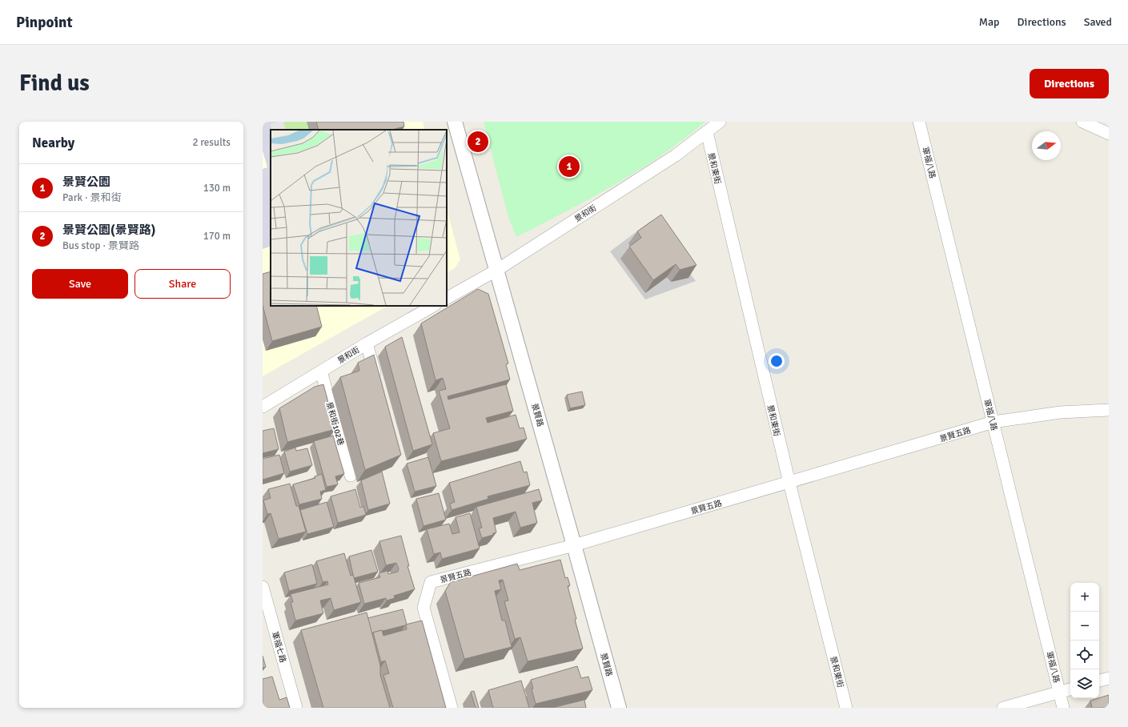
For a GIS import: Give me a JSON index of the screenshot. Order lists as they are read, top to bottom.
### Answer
{
  "streets": {
    "street": [
      "軍福八路",
      "景和東街",
      "景和街",
      "景賢路",
      "景和街102巷",
      "景賢五路",
      "軍福七路"
    ]
  },
  "crossings": [
    ["軍福八路", "景賢五路"],
    ["景和東街", "景和街"],
    ["景和東街", "景賢五路"],
    ["景和街", "景賢路"],
    ["景和街", "景和街102巷"],
    ["景賢路", "景賢五路"]
  ],
  "north": "right",
  "page": {
    "header": "Pinpoint",
    "nav": ["Map", "Directions", "Saved"],
    "buttons": [
      "Directions",
      ["Save", "Share"]
    ],
    "title": "Find us",
    "heading": ["Nearby", "2 results"],
    "pins": ["2", "1"],
    "list": [
      {
        "mark": "1",
        "name": "景賢公園",
        "note": "Park · 景和街",
        "value": "130 m"
      },
      {
        "mark": "2",
        "name": "景賢公園(景賢路)",
        "note": "Bus stop · 景賢路",
        "value": "170 m"
      }
    ],
    "map_buttons": ["+", "−"]
  }
}
